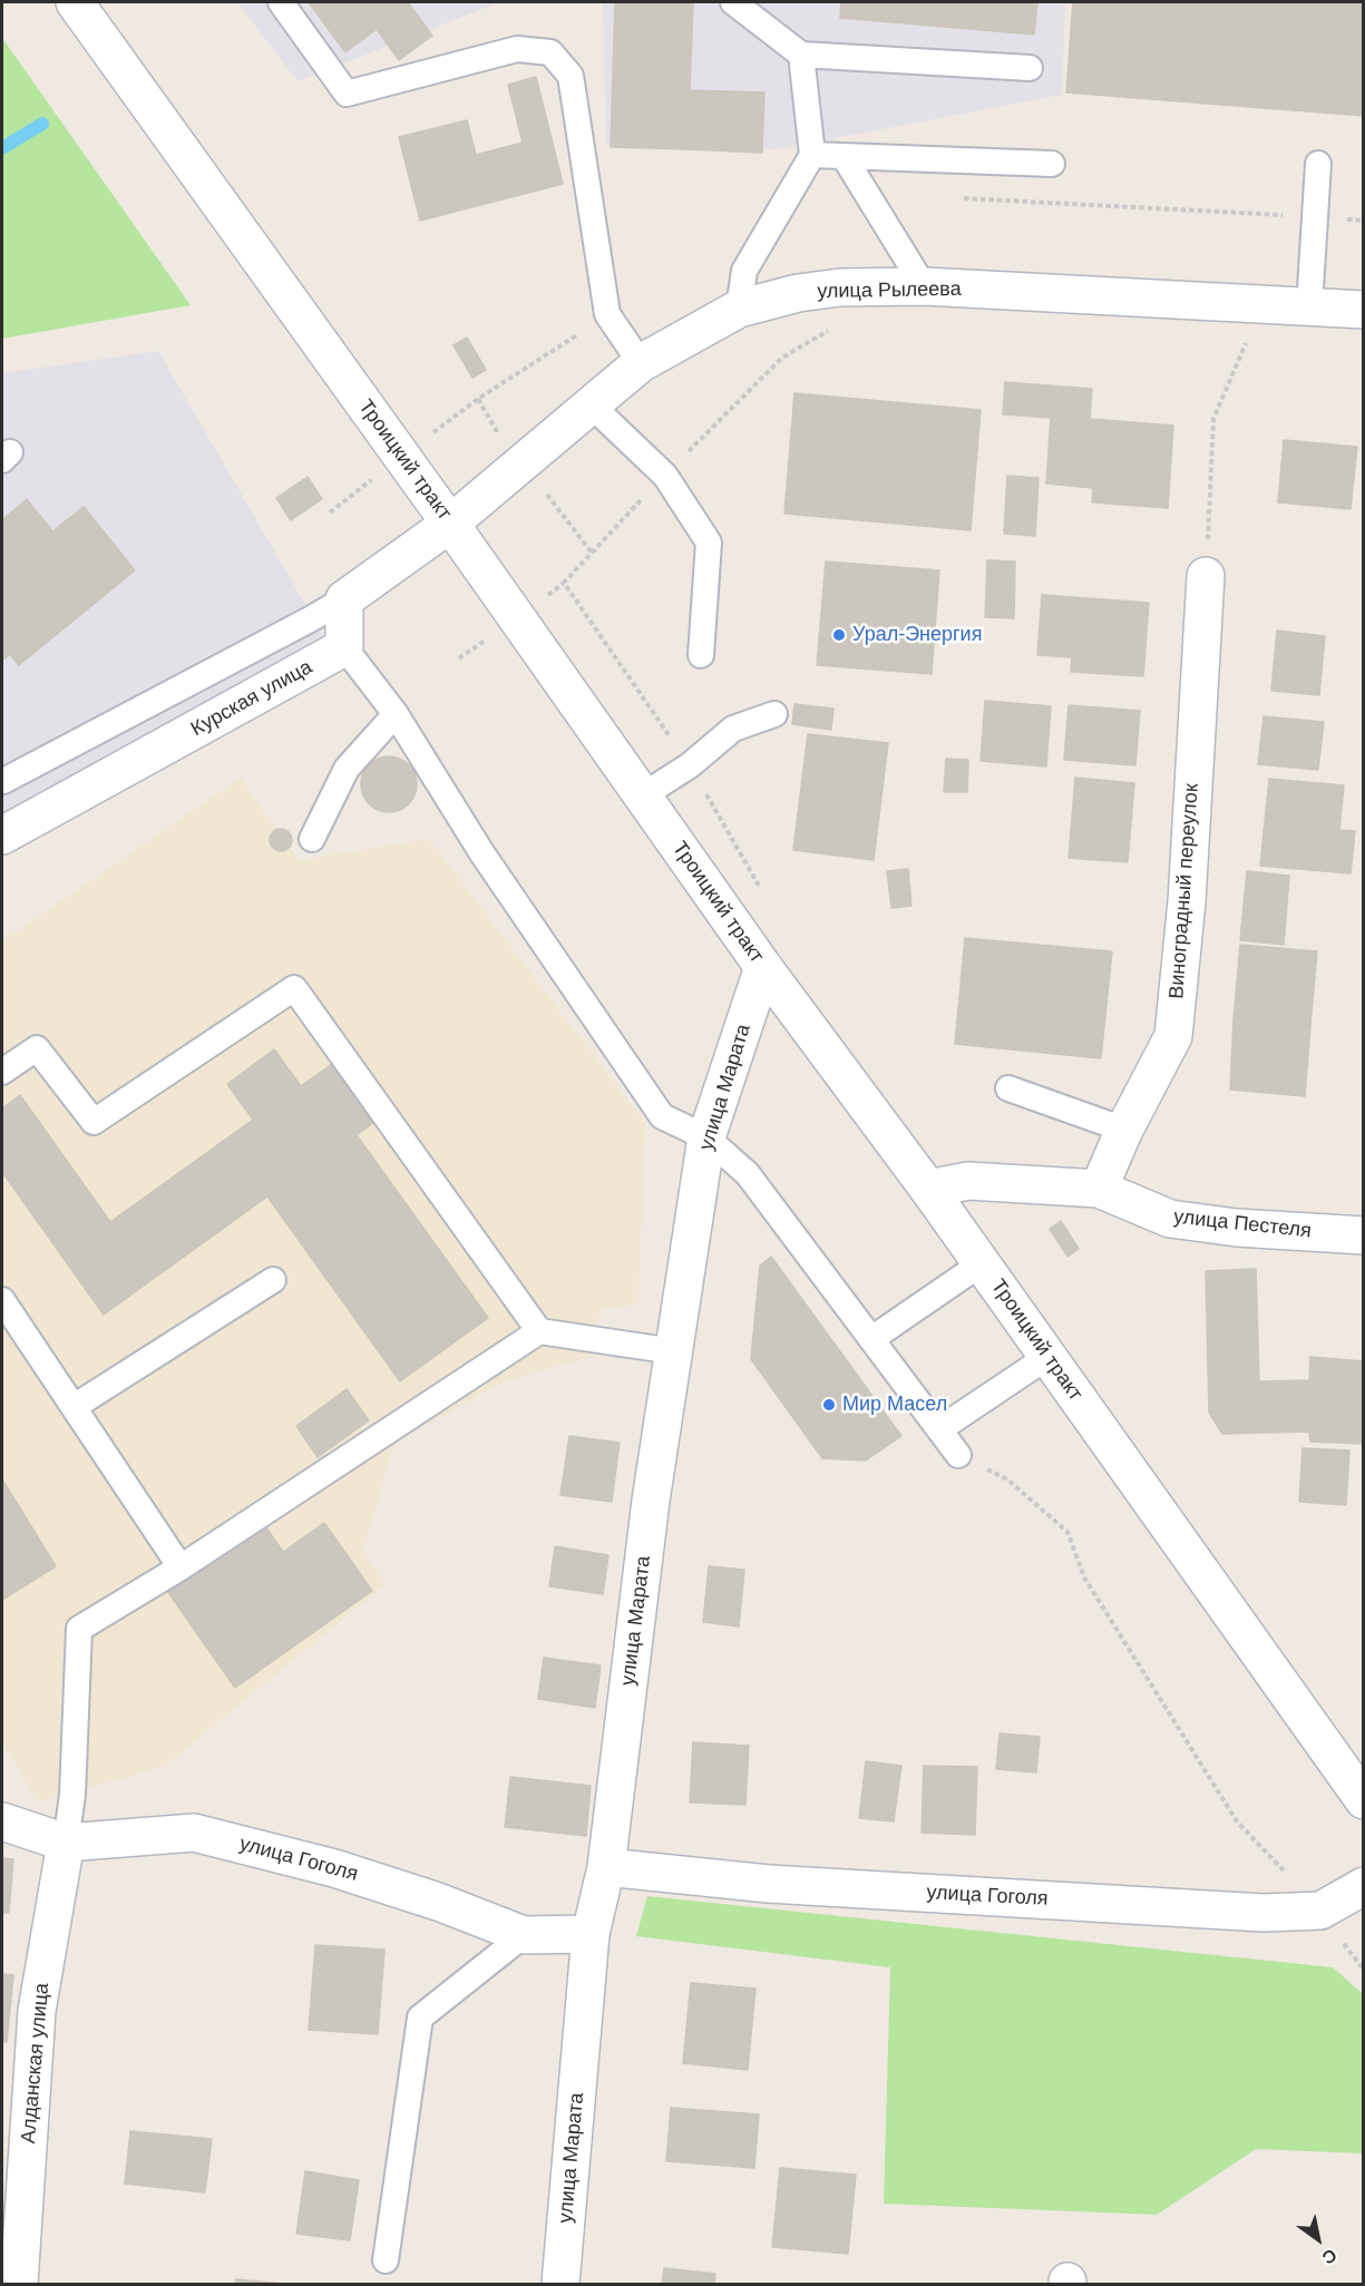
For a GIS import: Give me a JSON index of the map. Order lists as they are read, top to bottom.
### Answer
{
  "streets": {
    "street": [
      "улица Рылеева",
      "Троицкий тракт",
      "Курская улица",
      "Виноградный переулок",
      "улица Марата",
      "улица Пестеля",
      "улица Гоголя",
      "Алданская улица"
    ]
  },
  "crossings": [
    ["улица Рылеева", "Троицкий тракт"],
    ["Троицкий тракт", "улица Марата"],
    ["Троицкий тракт", "улица Пестеля"],
    ["Виноградный переулок", "улица Пестеля"],
    ["улица Марата", "улица Гоголя"],
    ["улица Гоголя", "Алданская улица"]
  ],
  "places": ["Урал-Энергия", "Мир Масел"],
  "north": "bottom right"
}
